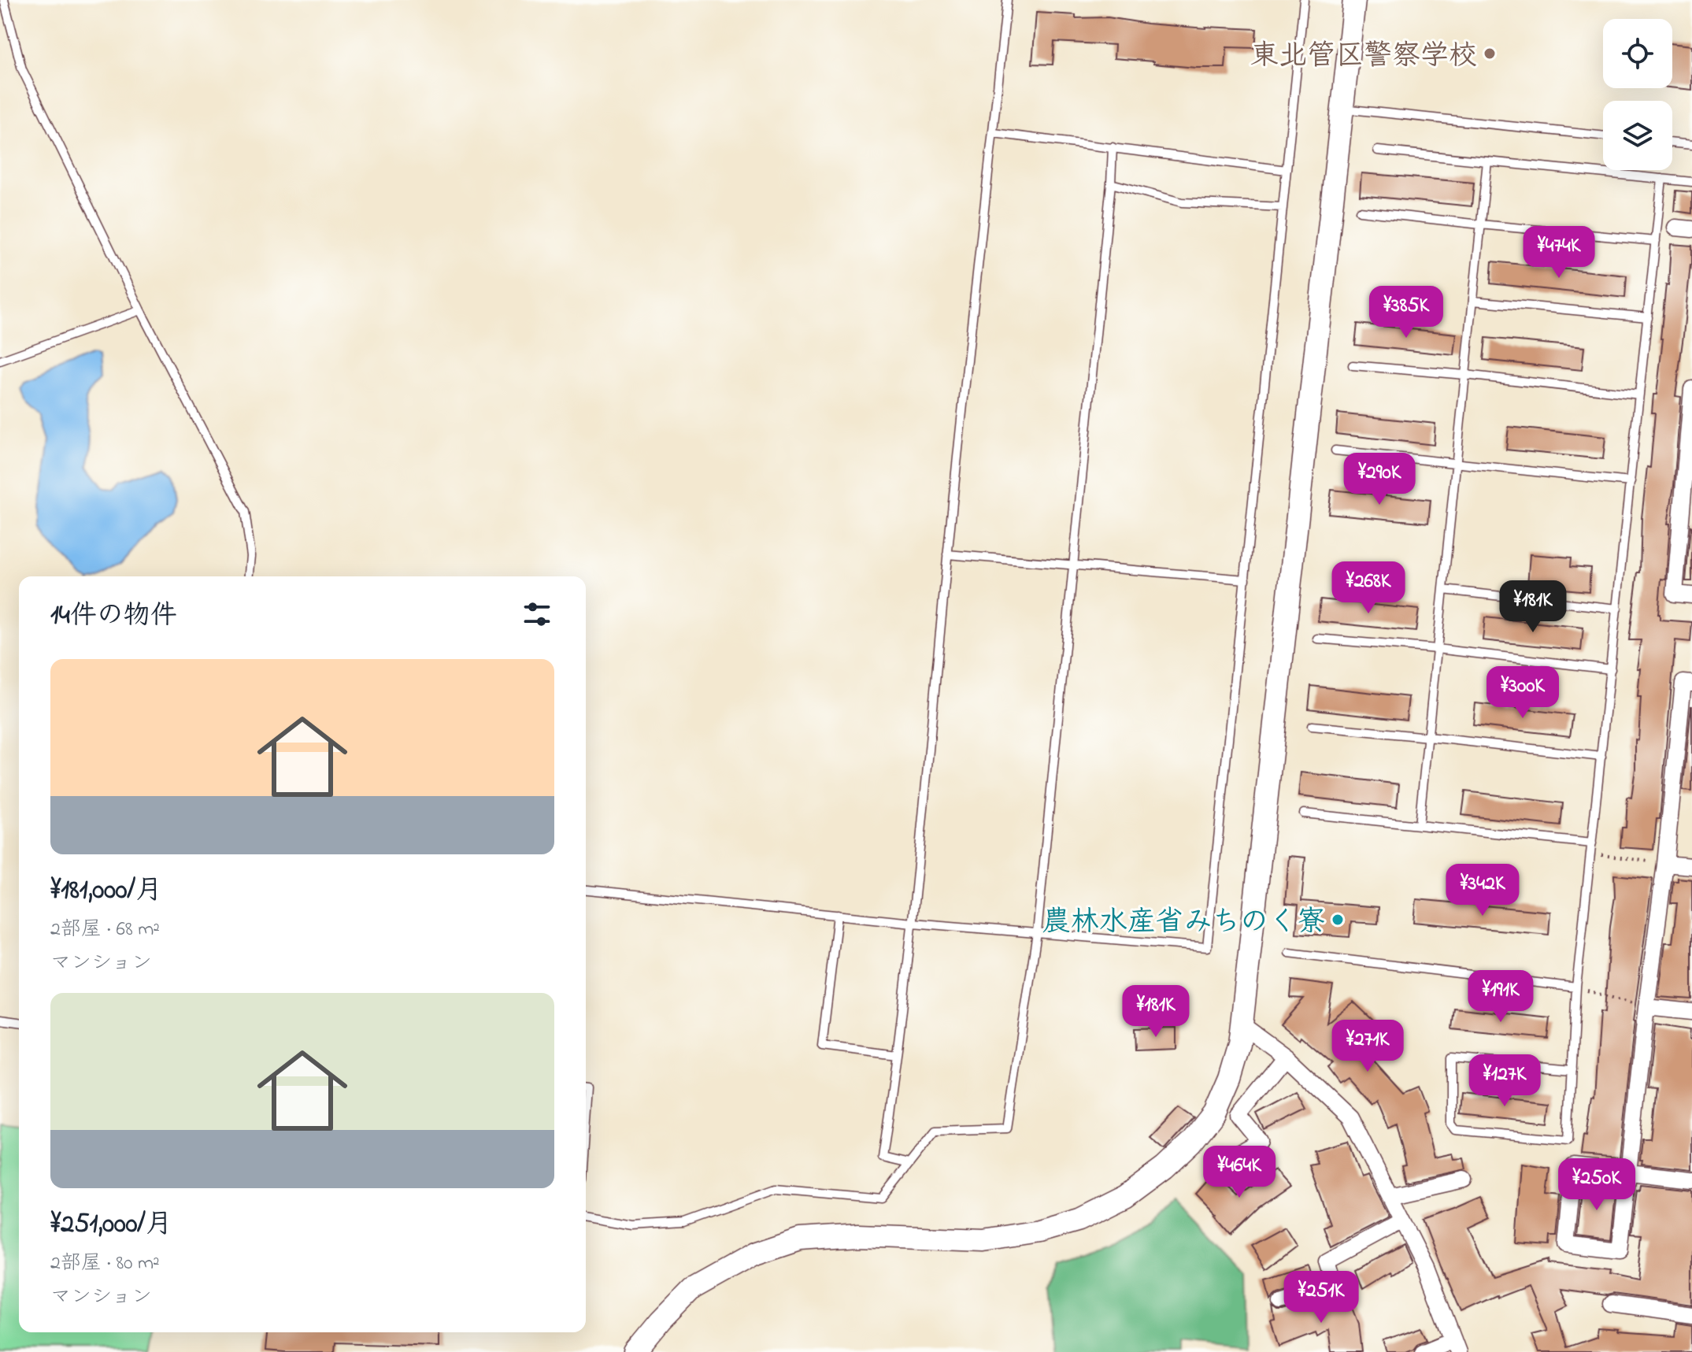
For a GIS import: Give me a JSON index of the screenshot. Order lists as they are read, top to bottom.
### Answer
{
  "places": ["東北管区警察学校", "農林水産省みちのく寮"],
  "page": {
    "price": [
      "¥474K",
      "¥385K",
      "¥290K",
      "¥268K",
      "¥181K",
      "¥300K",
      "¥342K",
      "¥191K",
      "¥181K",
      "¥271K",
      "¥127K",
      "¥464K",
      "¥250K",
      "¥251K"
    ],
    "heading": "14件の物件",
    "list": [
      {
        "name": "¥181,000/月",
        "note": "2部屋 · 68 m² · マンション"
      },
      {
        "name": "¥251,000/月",
        "note": "2部屋 · 80 m² · マンション"
      }
    ]
  }
}
